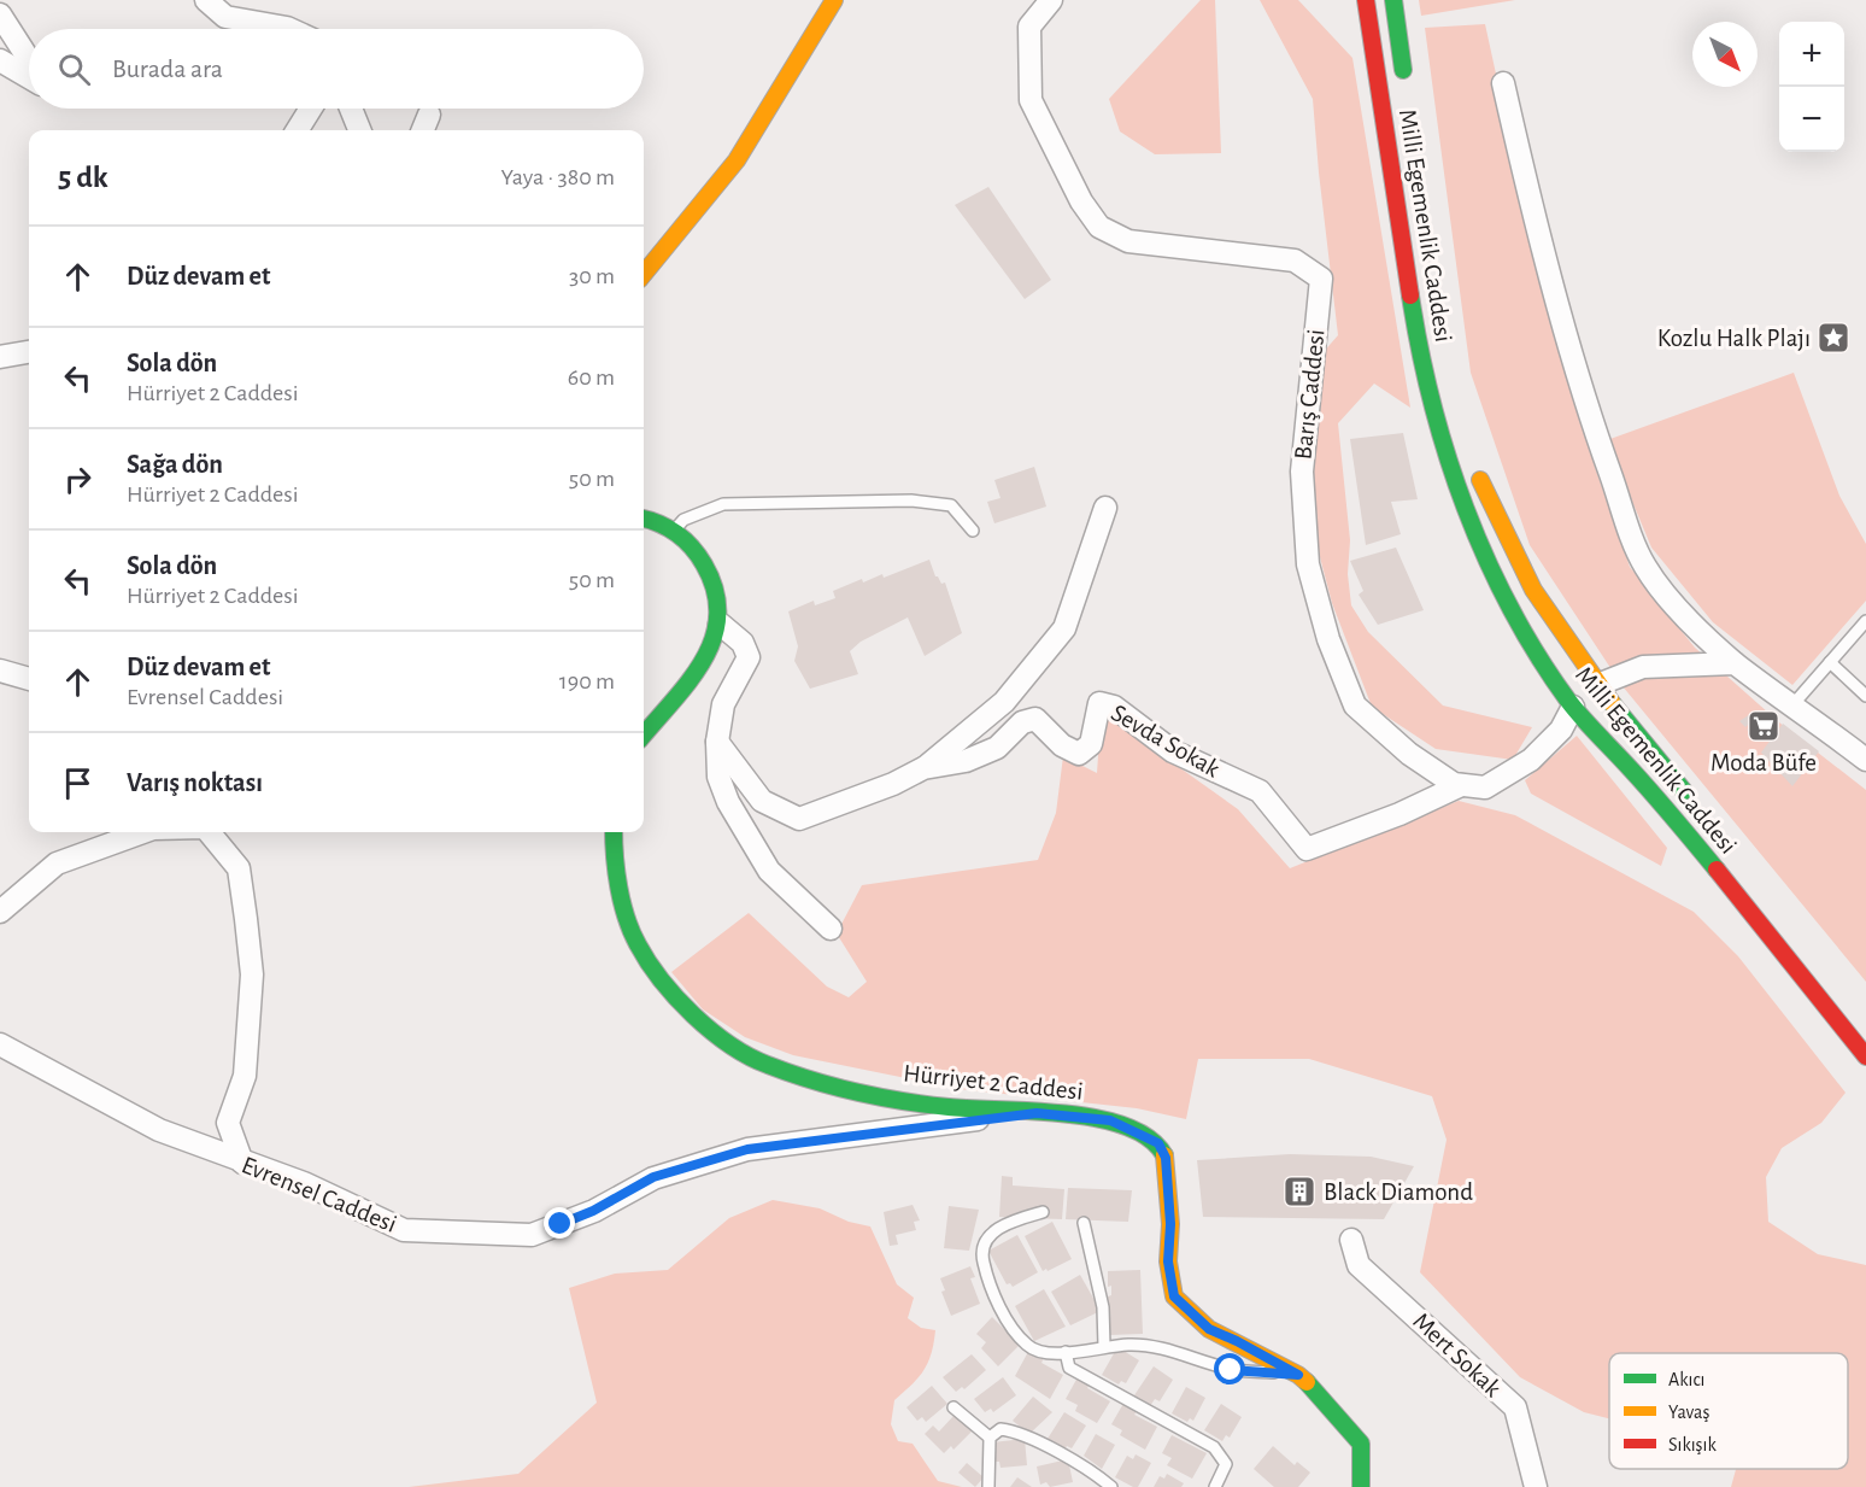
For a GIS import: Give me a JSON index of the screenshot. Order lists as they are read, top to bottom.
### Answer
{
  "streets": {
    "main road": ["Milli Egemenlik Caddesi", "Hürriyet 2 Caddesi"],
    "street": [
      "Barış Caddesi",
      "Sevda Sokak",
      "Evrensel Caddesi",
      "Mert Sokak"
    ]
  },
  "crossings": [
    ["Barış Caddesi", "Sevda Sokak"],
    ["Hürriyet 2 Caddesi", "Evrensel Caddesi"]
  ],
  "places": {
    "place": ["Kozlu Halk Plajı"],
    "supermarket": ["Moda Büfe"],
    "building": ["Black Diamond"]
  },
  "legend": ["Akıcı", "Yavaş", "Sıkışık"],
  "north": "bottom right",
  "page": {
    "map_buttons": ["+", "−"],
    "search": "Burada ara",
    "heading": ["5 dk", "Yaya · 380 m"],
    "list": [
      ["Düz devam et", "30 m"],
      ["Sola dön", "Hürriyet 2 Caddesi", "60 m"],
      ["Sağa dön", "Hürriyet 2 Caddesi", "50 m"],
      ["Sola dön", "Hürriyet 2 Caddesi", "50 m"],
      ["Düz devam et", "Evrensel Caddesi", "190 m"],
      "Varış noktası"
    ]
  }
}
